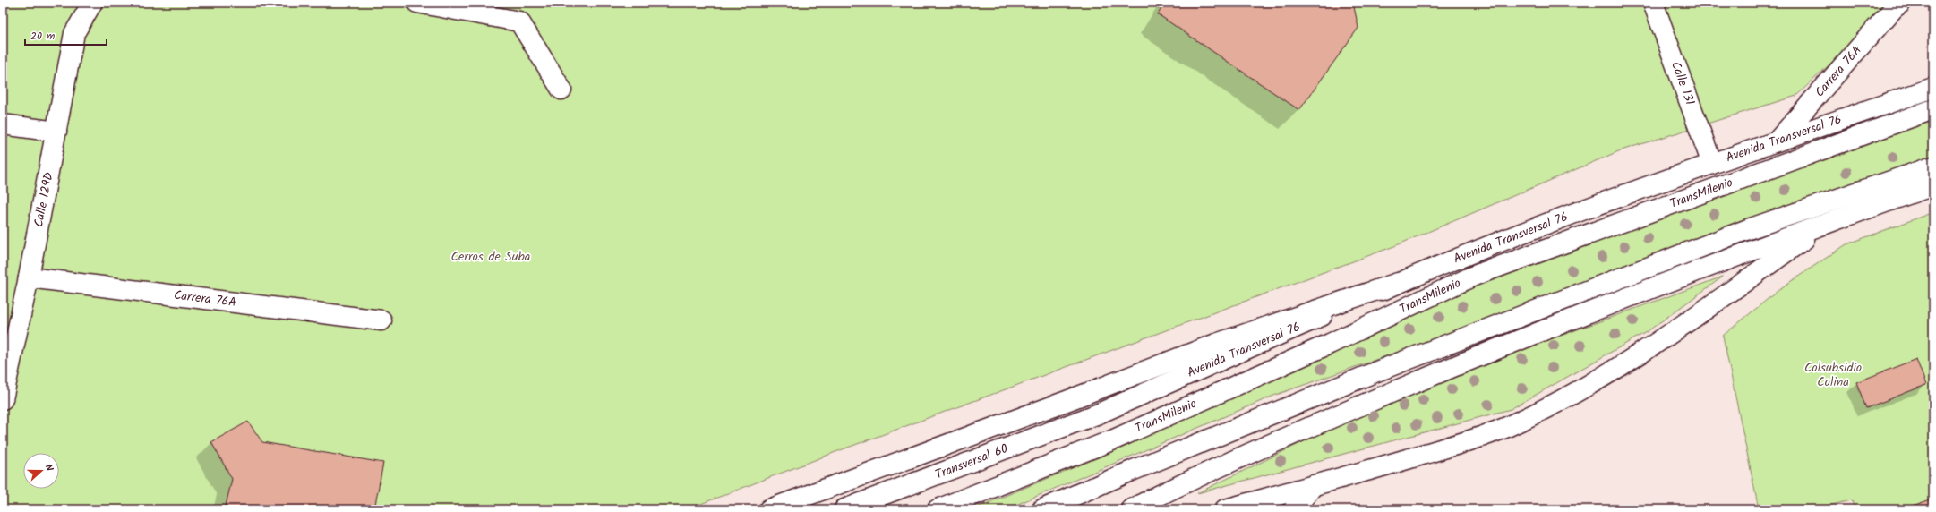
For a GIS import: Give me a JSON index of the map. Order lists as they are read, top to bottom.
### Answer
{
  "streets": {
    "main road": [
      "Carrera 76A",
      "Calle 131",
      "Avenida Transversal 76",
      "TransMilenio",
      "Calle 129D",
      "Transversal 60"
    ]
  },
  "crossings": [
    ["Carrera 76A", "Avenida Transversal 76"],
    ["Carrera 76A", "Calle 129D"],
    ["Calle 131", "Avenida Transversal 76"],
    ["Avenida Transversal 76", "Transversal 60"]
  ],
  "parks": ["Cerros de Suba", "Colsubsidio Colina"],
  "scale_bar": "20 m",
  "north": "right"
}
